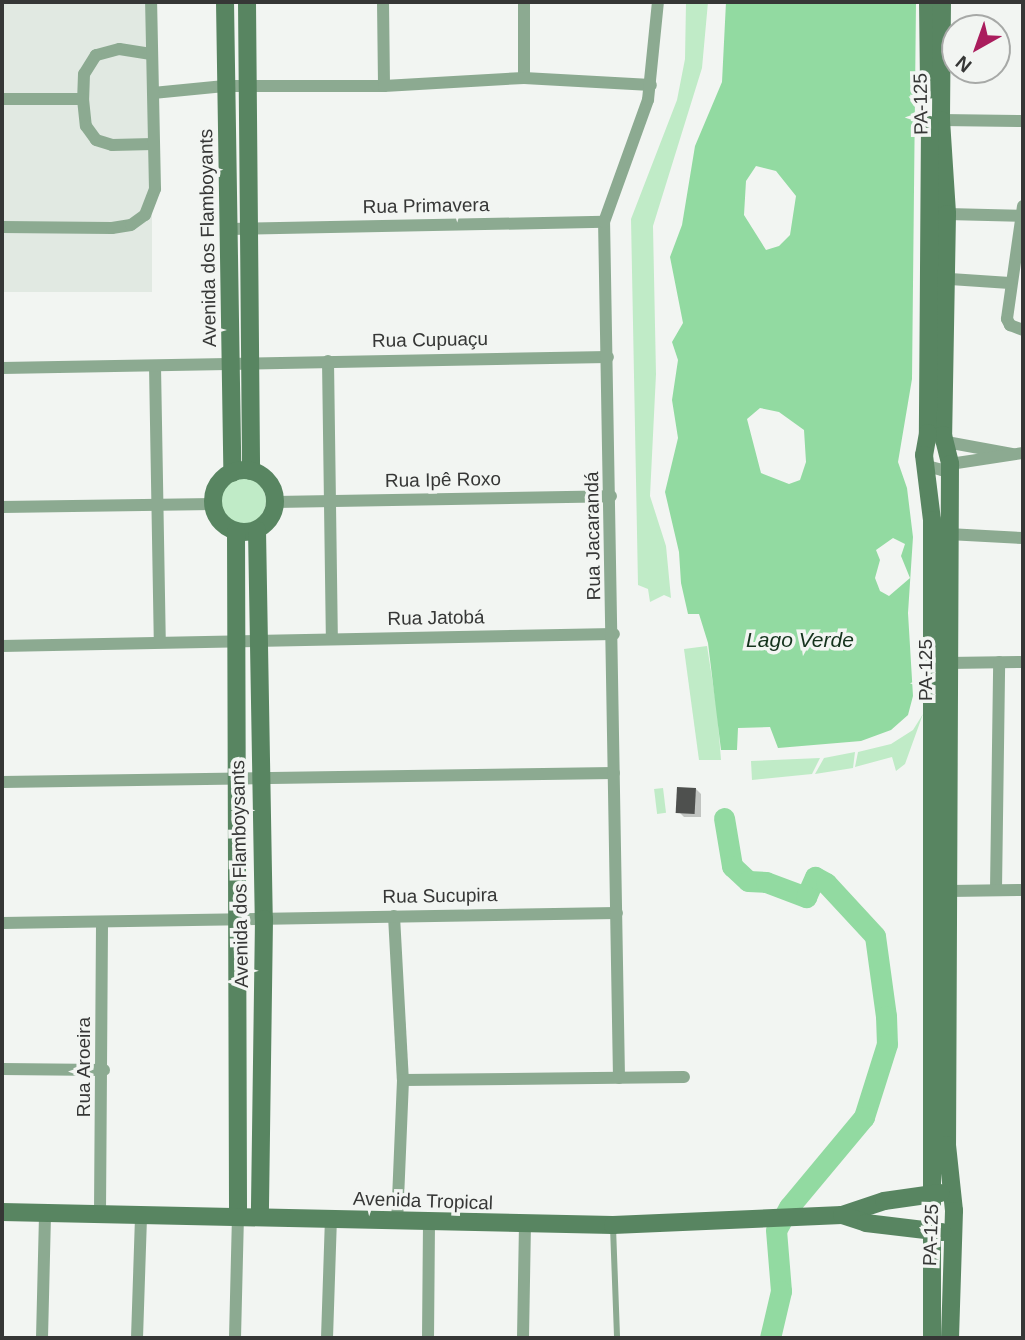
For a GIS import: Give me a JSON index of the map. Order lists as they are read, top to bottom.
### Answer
{
  "streets": {
    "street": [
      "PA-125",
      "Rua Primavera",
      "Avenida dos Flamboyants",
      "Rua Cupuaçu",
      "Rua Ipê Roxo",
      "Rua Jacarandá",
      "Rua Jatobá",
      "Avenida dos Flamboysants",
      "Rua Sucupira",
      "Rua Aroeira",
      "Avenida Tropical"
    ]
  },
  "crossings": [
    ["Rua Primavera", "Avenida dos Flamboyants"],
    ["Rua Primavera", "Rua Jacarandá"],
    ["Avenida dos Flamboyants", "Rua Cupuaçu"],
    ["Avenida dos Flamboyants", "Rua Ipê Roxo"],
    ["Avenida dos Flamboyants", "Avenida dos Flamboysants"],
    ["Rua Cupuaçu", "Rua Jacarandá"],
    ["Rua Ipê Roxo", "Rua Jacarandá"],
    ["Rua Ipê Roxo", "Avenida dos Flamboysants"],
    ["Rua Jacarandá", "Rua Jatobá"],
    ["Rua Jacarandá", "Rua Sucupira"],
    ["Rua Jatobá", "Avenida dos Flamboysants"],
    ["Avenida dos Flamboysants", "Rua Sucupira"],
    ["Avenida dos Flamboysants", "Avenida Tropical"],
    ["Rua Sucupira", "Rua Aroeira"],
    ["Rua Aroeira", "Avenida Tropical"]
  ],
  "water": ["Lago Verde"],
  "north": "bottom left"
}
